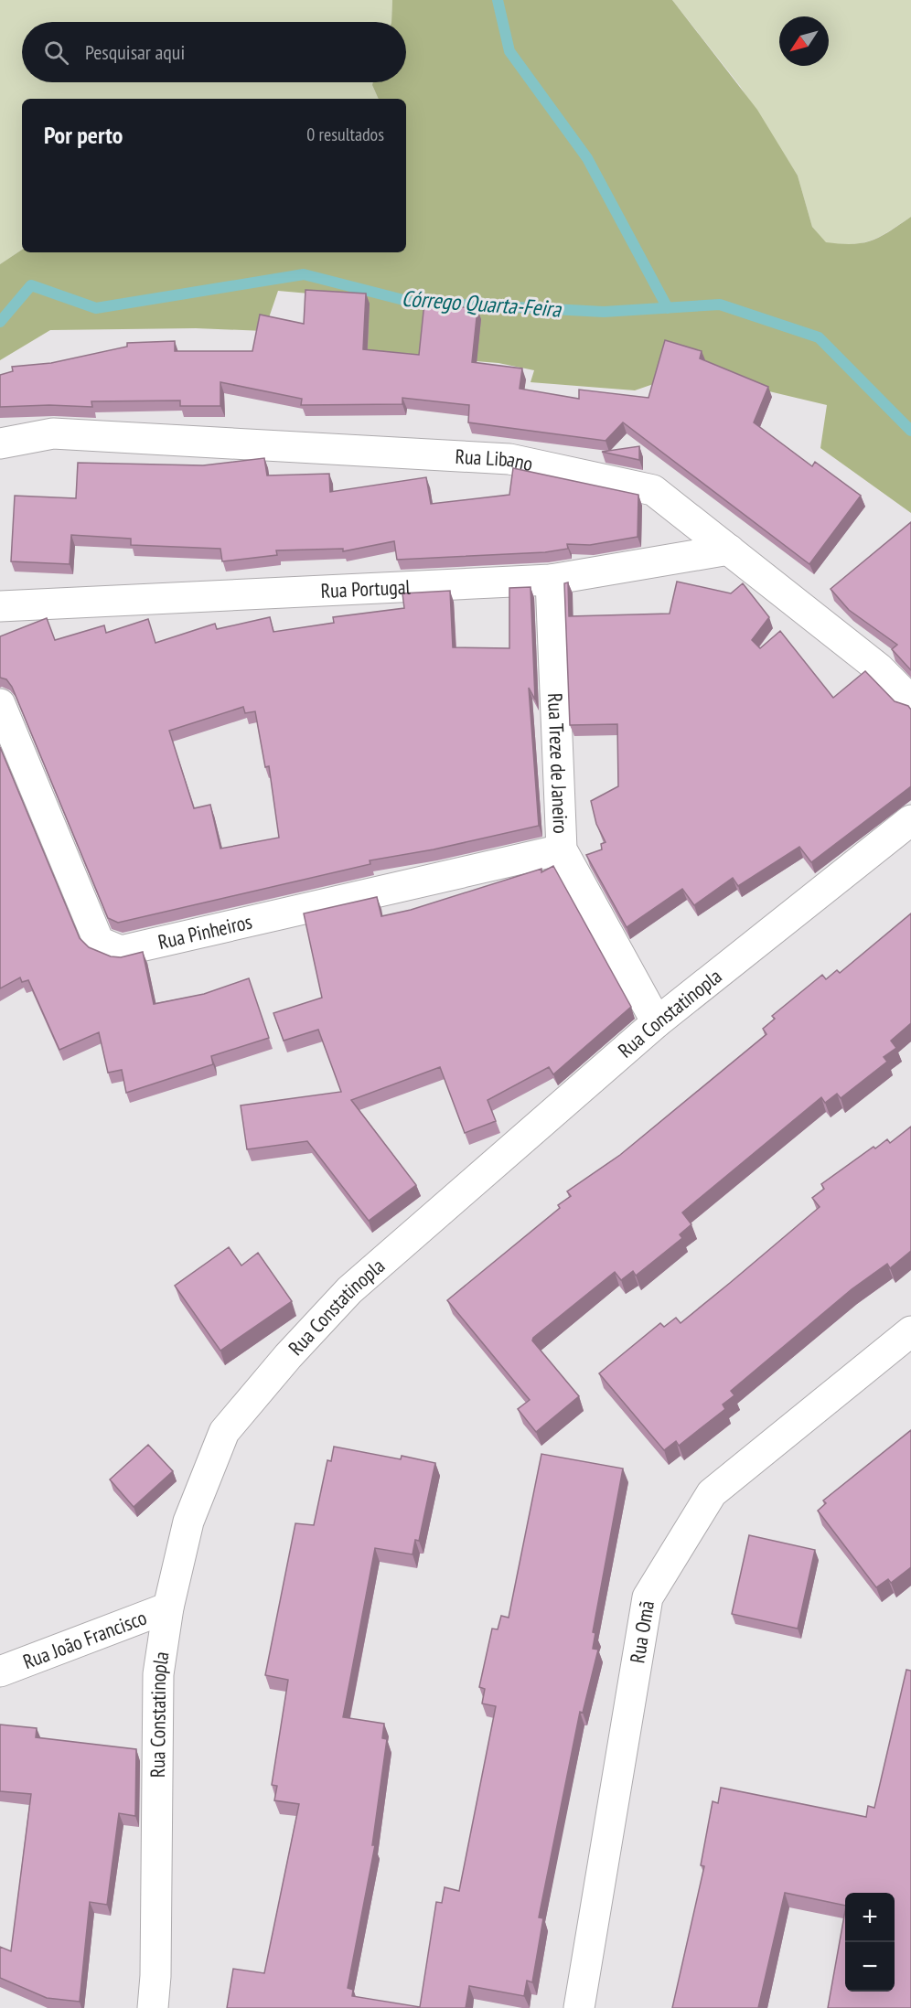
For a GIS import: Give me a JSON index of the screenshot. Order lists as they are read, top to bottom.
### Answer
{
  "streets": {
    "street": [
      "Rua Libano",
      "Rua Portugal",
      "Rua Treze de Janeiro",
      "Rua Pinheiros",
      "Rua Constatinopla",
      "Rua Omã",
      "Rua João Francisco"
    ]
  },
  "crossings": [
    ["Rua Libano", "Rua Portugal"],
    ["Rua Portugal", "Rua Treze de Janeiro"],
    ["Rua Treze de Janeiro", "Rua Pinheiros"],
    ["Rua Treze de Janeiro", "Rua Constatinopla"],
    ["Rua Constatinopla", "Rua João Francisco"]
  ],
  "water": ["Córrego Quarta-Feira"],
  "north": "bottom left",
  "page": {
    "search": "Pesquisar aqui",
    "heading": ["Por perto", "0 resultados"],
    "map_buttons": ["+", "−"]
  }
}
